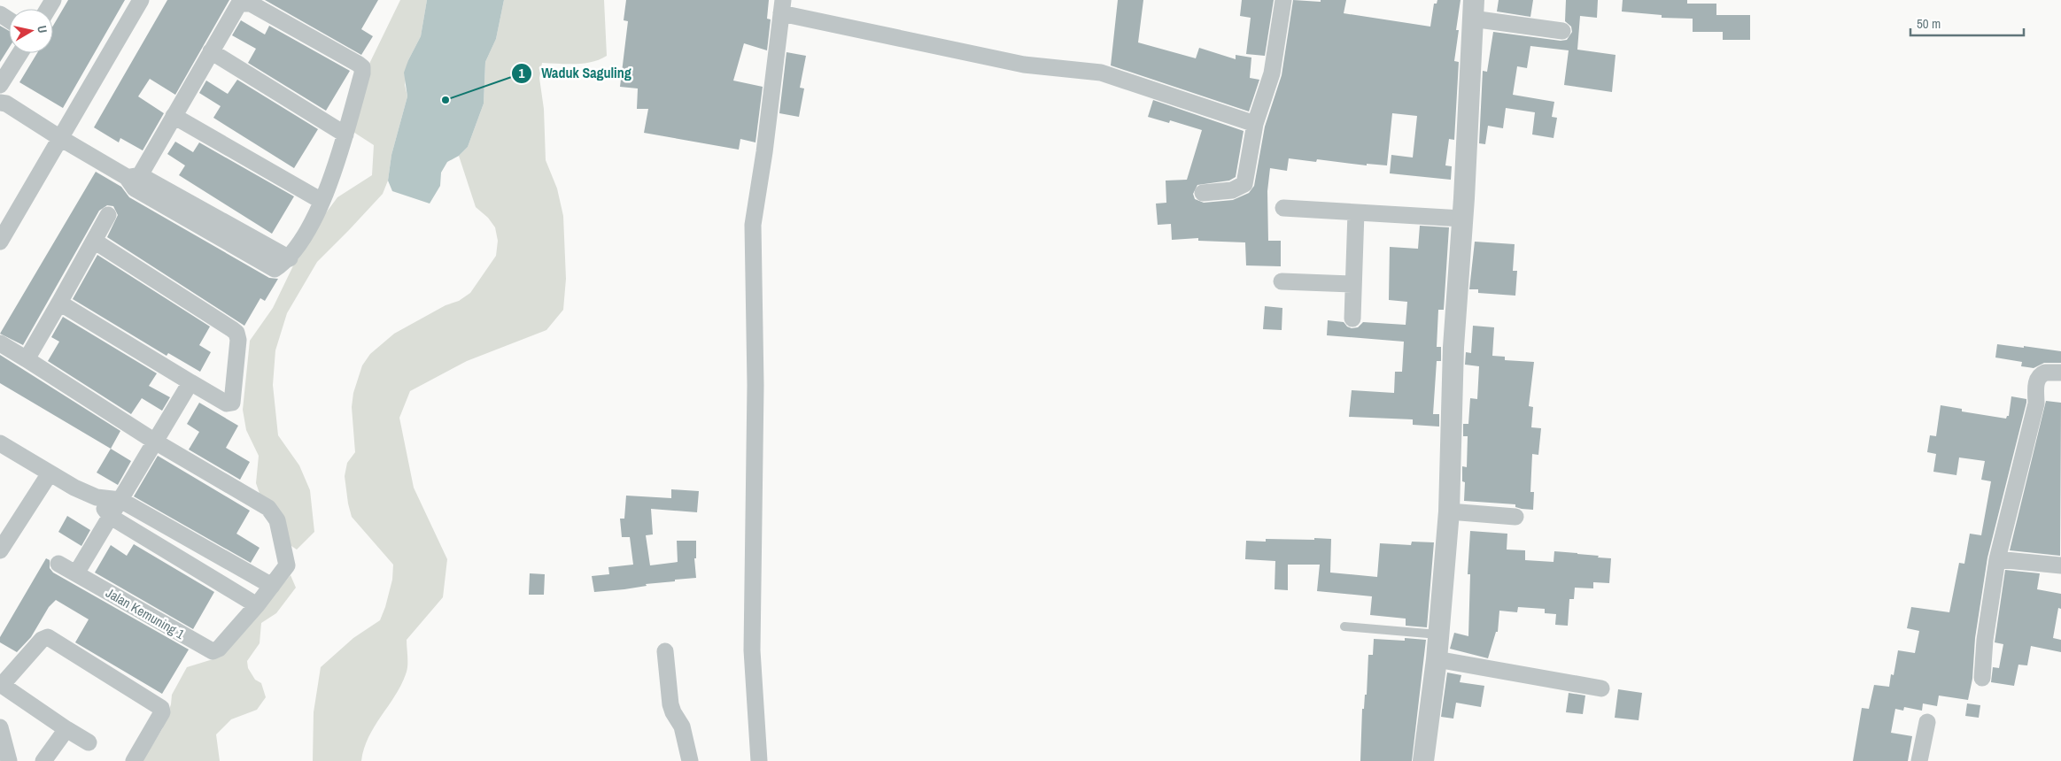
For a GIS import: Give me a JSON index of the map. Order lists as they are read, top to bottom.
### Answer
{
  "streets": {
    "street": ["Jalan Kemuning 1"]
  },
  "places": ["Waduk Saguling"],
  "scale_bar": "50 m",
  "north": "right"
}
